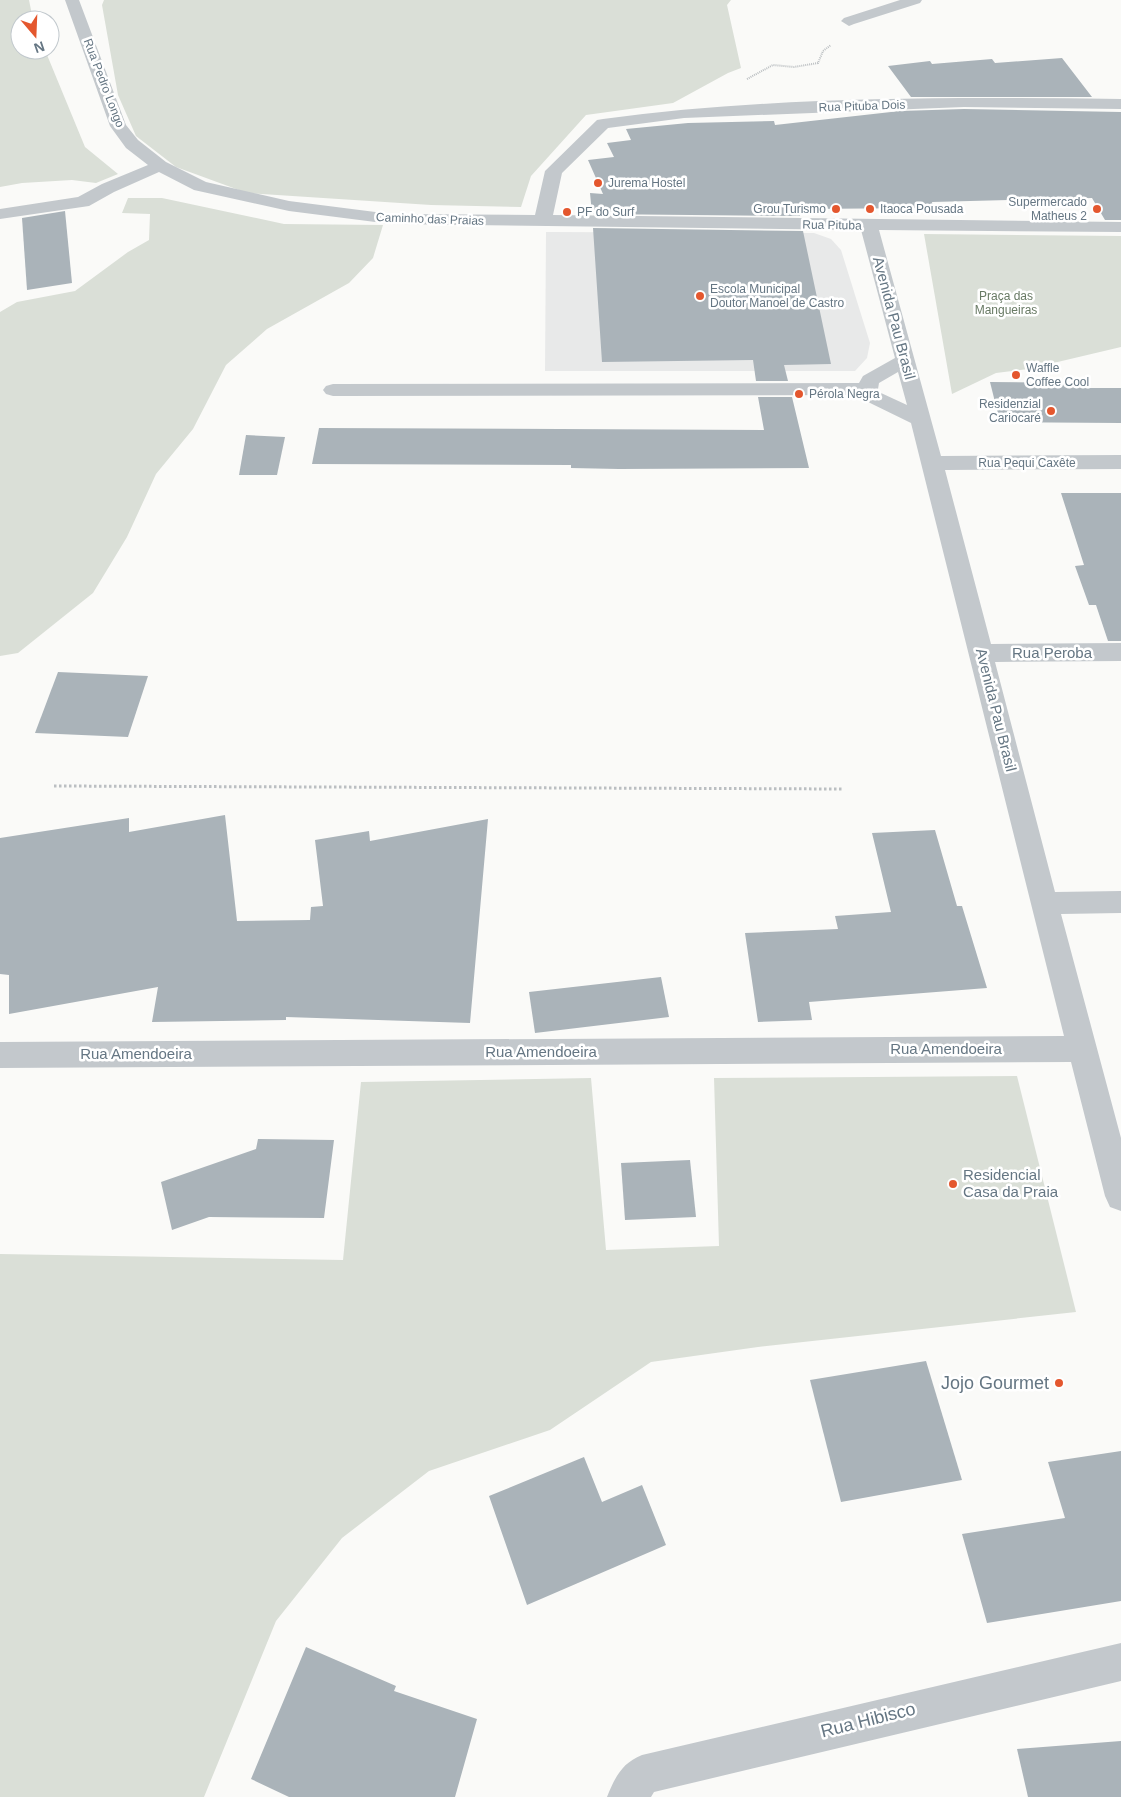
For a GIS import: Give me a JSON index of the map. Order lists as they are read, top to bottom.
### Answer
{
  "streets": {
    "street": [
      "Rua Pedro Longo",
      "Rua Pituba Dois",
      "Caminho das Praias",
      "Rua Pituba",
      "Avenida Pau Brasil",
      "Rua Pequi Caxête",
      "Rua Peroba",
      "Rua Amendoeira",
      "Rua Hibisco"
    ]
  },
  "crossings": [
    ["Rua Pedro Longo", "Caminho das Praias"],
    ["Rua Pituba Dois", "Caminho das Praias"],
    ["Rua Pituba Dois", "Rua Pituba"],
    ["Caminho das Praias", "Rua Pituba"],
    ["Rua Pituba", "Avenida Pau Brasil"],
    ["Avenida Pau Brasil", "Rua Pequi Caxête"],
    ["Avenida Pau Brasil", "Rua Peroba"],
    ["Avenida Pau Brasil", "Rua Amendoeira"]
  ],
  "parks": ["Praça das Mangueiras"],
  "places": [
    "Jurema Hostel",
    "Grou Turismo",
    "Itaoca Pousada",
    "Supermercado Matheus 2",
    "PF do Surf",
    "Escola Municipal Doutor Manoel de Castro",
    "Waffle Coffee Cool",
    "Pérola Negra",
    "Residenzial Cariocaré",
    "Residencial Casa da Praia",
    "Jojo Gourmet"
  ],
  "north": "bottom"
}
